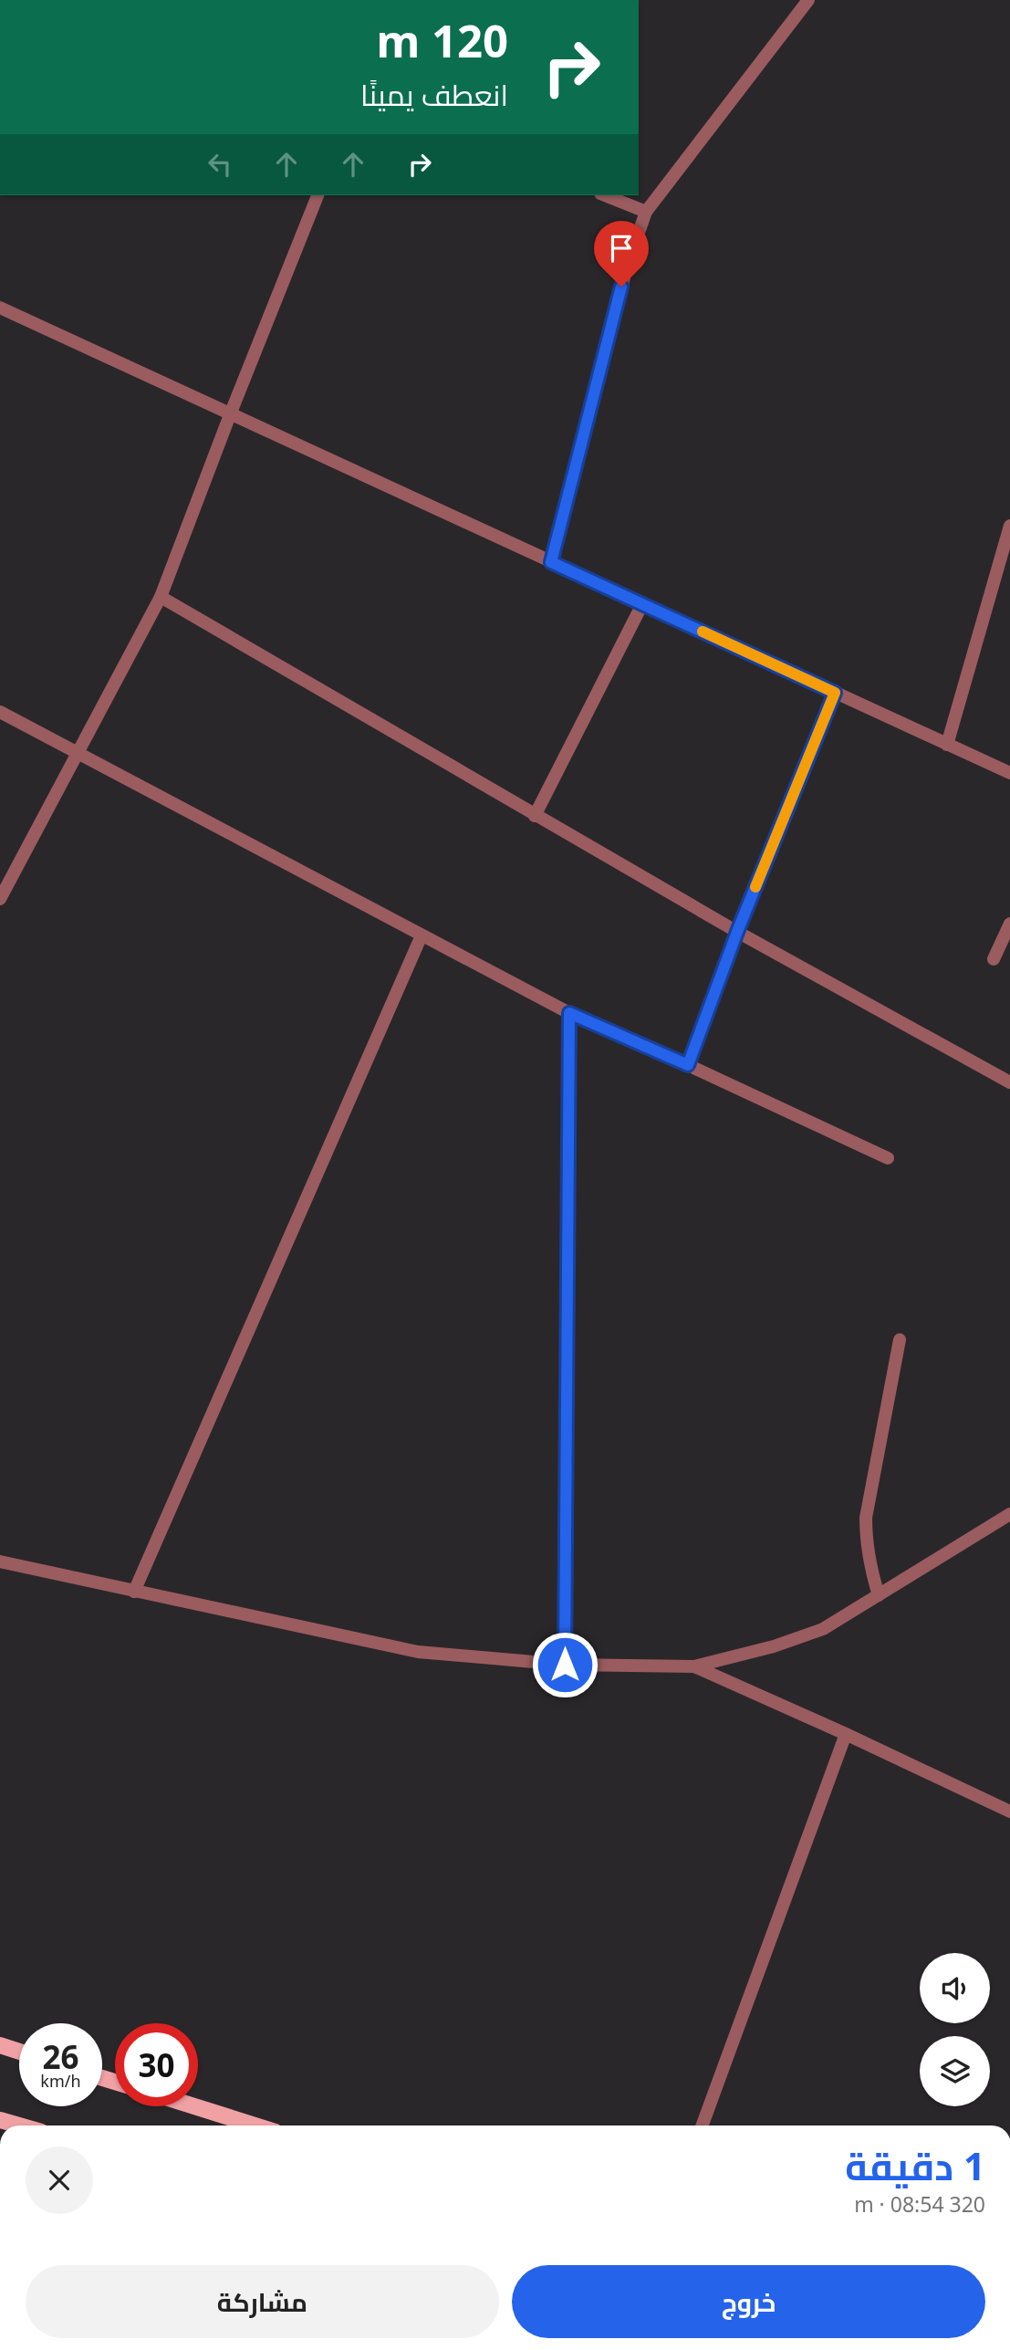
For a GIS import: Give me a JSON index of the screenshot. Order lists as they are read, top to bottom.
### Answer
{
  "page": {
    "turn": ["120 m", "انعطف يمينًا"],
    "speed": "26 km/h",
    "limit": "30",
    "heading": ["1 دقيقة", "320 m · 08:54"],
    "buttons": ["خروج", "مشاركة"]
  }
}
